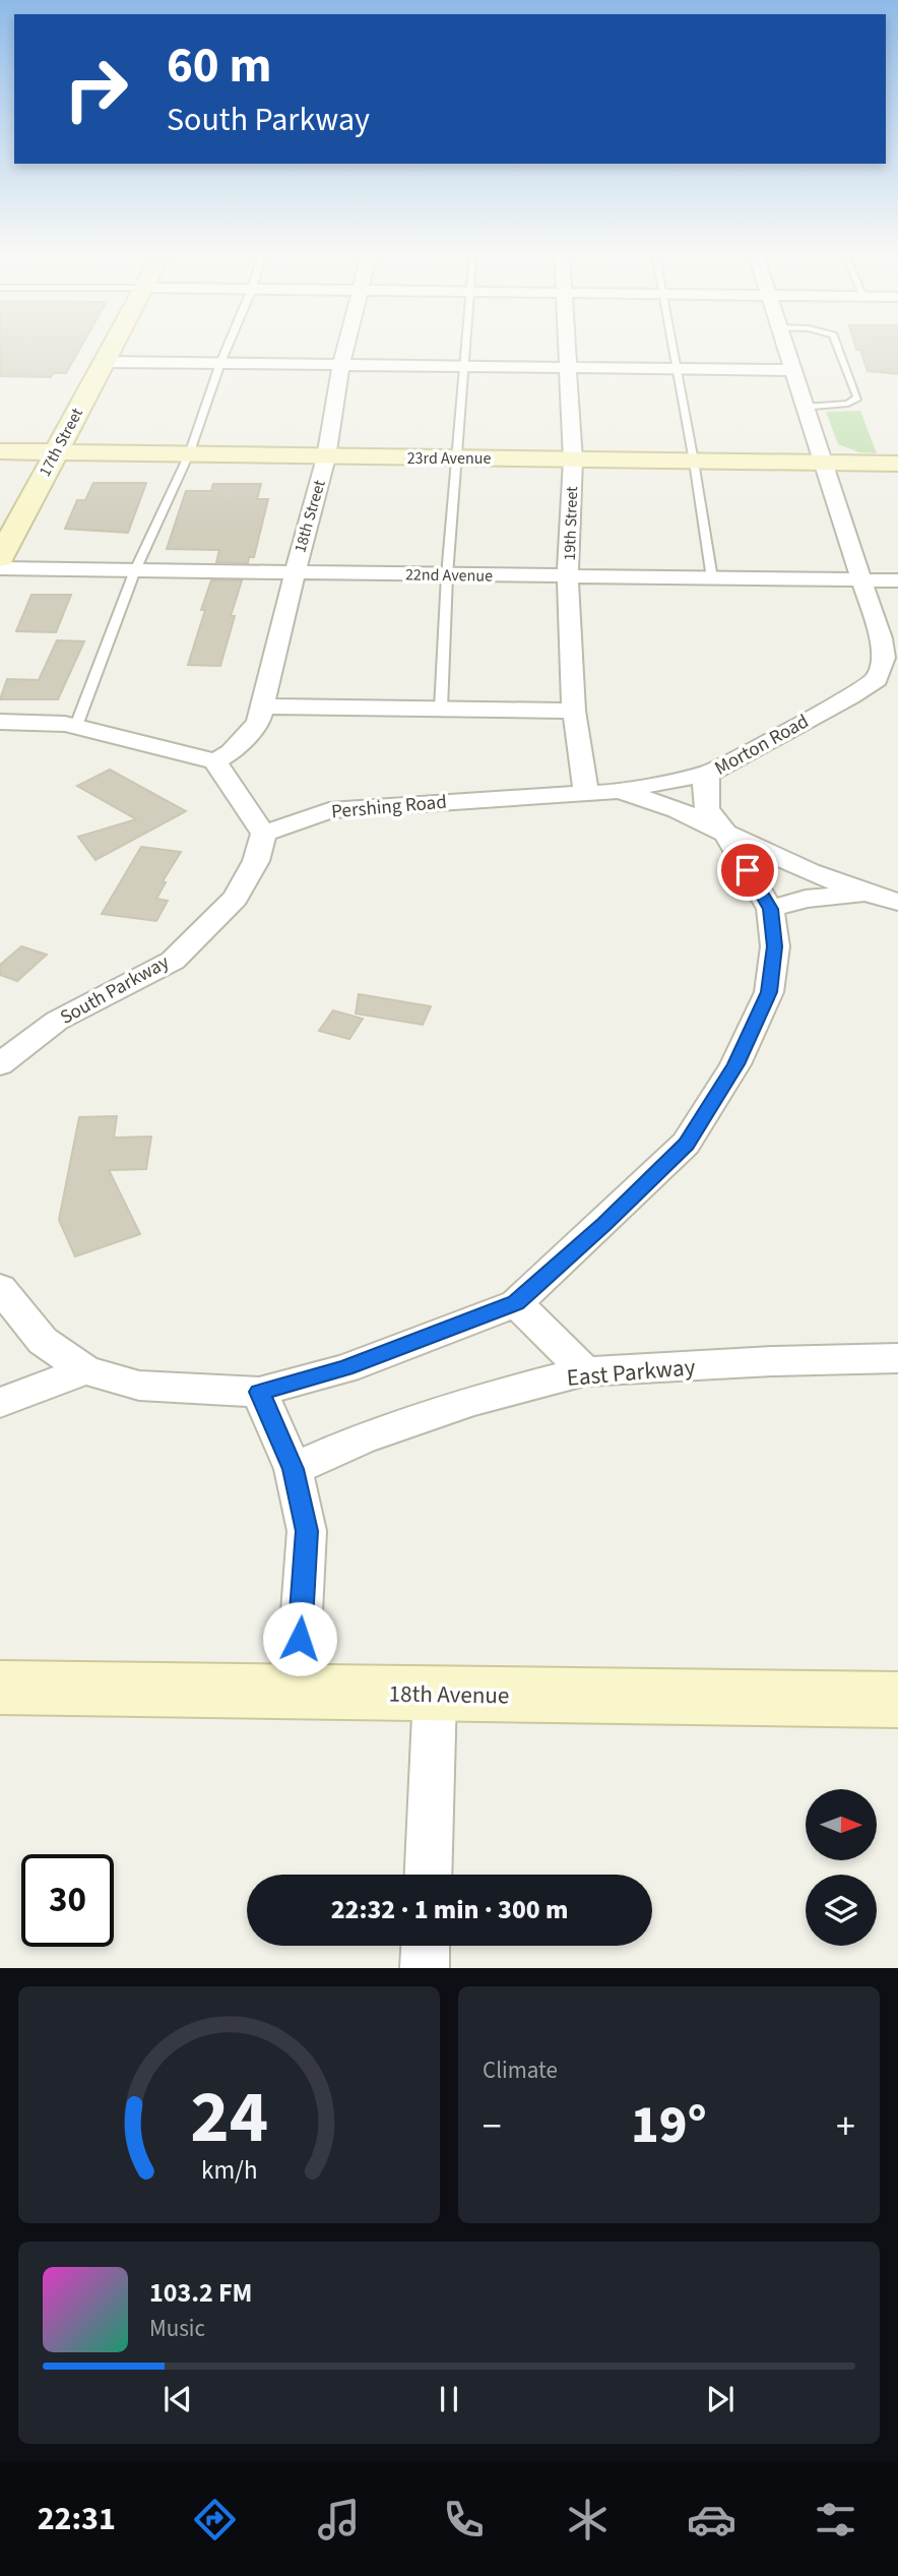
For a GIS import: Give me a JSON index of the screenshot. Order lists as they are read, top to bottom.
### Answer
{
  "streets": {
    "main road": ["17th Street", "23rd Avenue", "18th Avenue"],
    "street": [
      "18th Street",
      "19th Street",
      "22nd Avenue",
      "Morton Road",
      "Pershing Road",
      "South Parkway",
      "East Parkway"
    ]
  },
  "crossings": [
    ["17th Street", "23rd Avenue"],
    ["23rd Avenue", "18th Street"],
    ["23rd Avenue", "19th Street"],
    ["23rd Avenue", "Morton Road"],
    ["18th Street", "22nd Avenue"],
    ["19th Street", "22nd Avenue"],
    ["19th Street", "Pershing Road"],
    ["22nd Avenue", "Morton Road"],
    ["Morton Road", "Pershing Road"],
    ["Pershing Road", "South Parkway"]
  ],
  "north": "right",
  "page": {
    "turn": ["60 m", "South Parkway"],
    "limit": "30",
    "trip": "22:32 · 1 min · 300 m",
    "tile": "Climate",
    "heat": ["−", "19°", "+"],
    "song": ["103.2 FM", "Music"],
    "tabs": "22:31",
    "gauge": ["24", "km/h"]
  }
}
